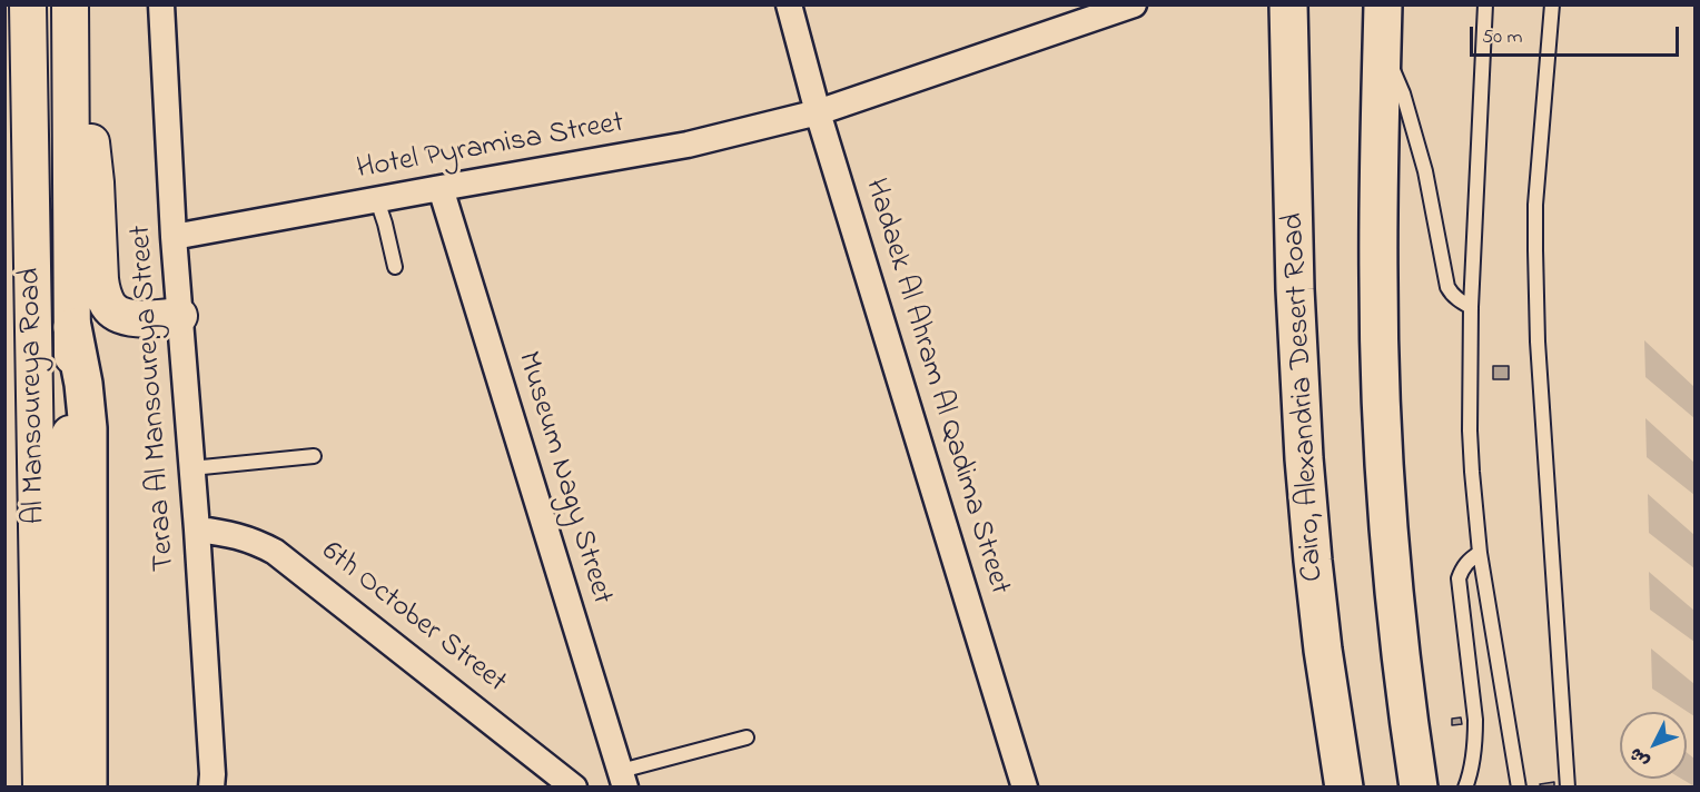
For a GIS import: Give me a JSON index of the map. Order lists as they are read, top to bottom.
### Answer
{
  "streets": {
    "highway": ["Cairo, Alexandria Desert Road"],
    "main road": ["Al Mansoureya Road"],
    "street": [
      "Hotel Pyramisa Street",
      "Hadaek Al Ahram Al Qadima Street",
      "Teraa Al Mansoureya Street",
      "Museum Nagy Street",
      "6th October Street"
    ]
  },
  "crossings": [
    ["Hotel Pyramisa Street", "Hadaek Al Ahram Al Qadima Street"],
    ["Hotel Pyramisa Street", "Teraa Al Mansoureya Street"],
    ["Hotel Pyramisa Street", "Museum Nagy Street"],
    ["Teraa Al Mansoureya Street", "6th October Street"]
  ],
  "scale_bar": "50 m",
  "north": "bottom left"
}
